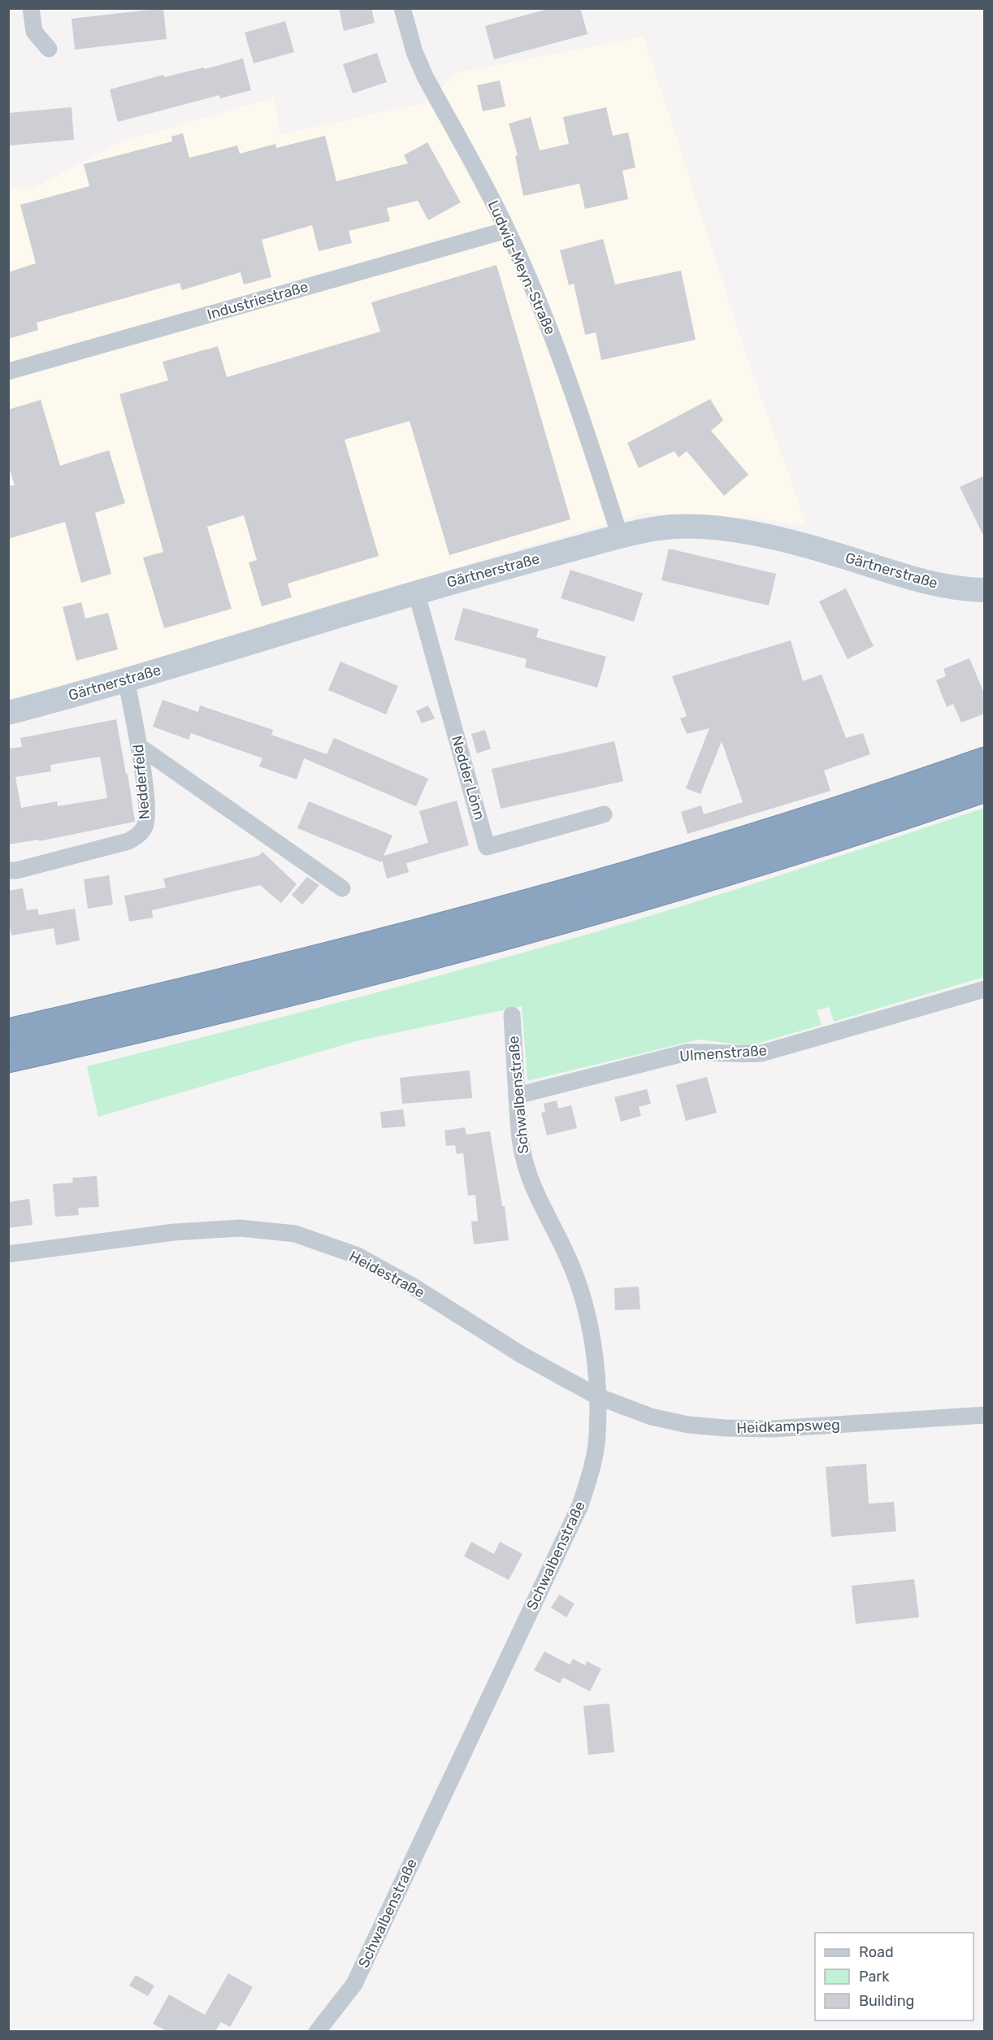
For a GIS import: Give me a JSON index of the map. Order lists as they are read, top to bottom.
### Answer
{
  "streets": {
    "street": [
      "Ludwig-Meyn-Straße",
      "Industriestraße",
      "Gärtnerstraße",
      "Nedder Lönn",
      "Nedderfeld",
      "Ulmenstraße",
      "Schwalbenstraße",
      "Heidestraße",
      "Heidkampsweg"
    ]
  },
  "crossings": [
    ["Ludwig-Meyn-Straße", "Industriestraße"],
    ["Ludwig-Meyn-Straße", "Gärtnerstraße"],
    ["Gärtnerstraße", "Nedder Lönn"],
    ["Gärtnerstraße", "Nedderfeld"],
    ["Ulmenstraße", "Schwalbenstraße"],
    ["Schwalbenstraße", "Heidestraße"],
    ["Schwalbenstraße", "Heidkampsweg"],
    ["Heidestraße", "Heidkampsweg"]
  ],
  "legend": ["Road", "Park", "Building"]
}
